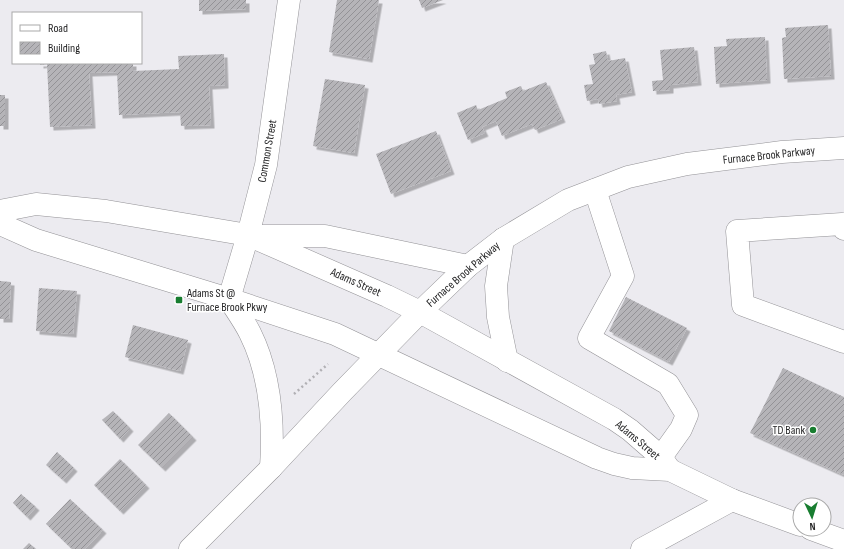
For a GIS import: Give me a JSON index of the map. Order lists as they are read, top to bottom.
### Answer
{
  "streets": {
    "main road": ["Common Street", "Furnace Brook Parkway", "Adams Street"]
  },
  "crossings": [
    ["Common Street", "Adams Street"],
    ["Furnace Brook Parkway", "Adams Street"]
  ],
  "places": {
    "transit": ["Adams St @ Furnace Brook Pkwy"],
    "other": ["TD Bank"]
  },
  "legend": ["Road", "Building"],
  "north": "bottom"
}
